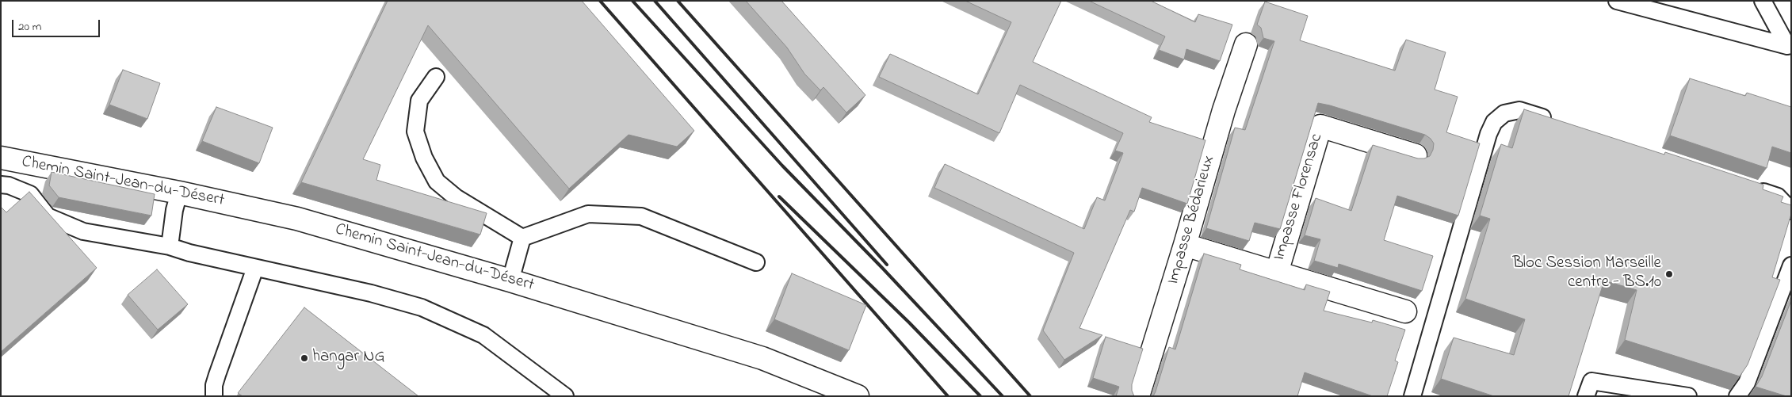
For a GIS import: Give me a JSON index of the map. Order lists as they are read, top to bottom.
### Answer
{
  "streets": {
    "street": ["Chemin Saint-Jean-du-Désert", "Impasse Florensac", "Impasse Bédarieux"]
  },
  "crossings": [
    ["Impasse Florensac", "Impasse Bédarieux"]
  ],
  "places": ["Bloc Session Marseille centre - BS.10", "hangar NG"],
  "scale_bar": "20 m"
}
